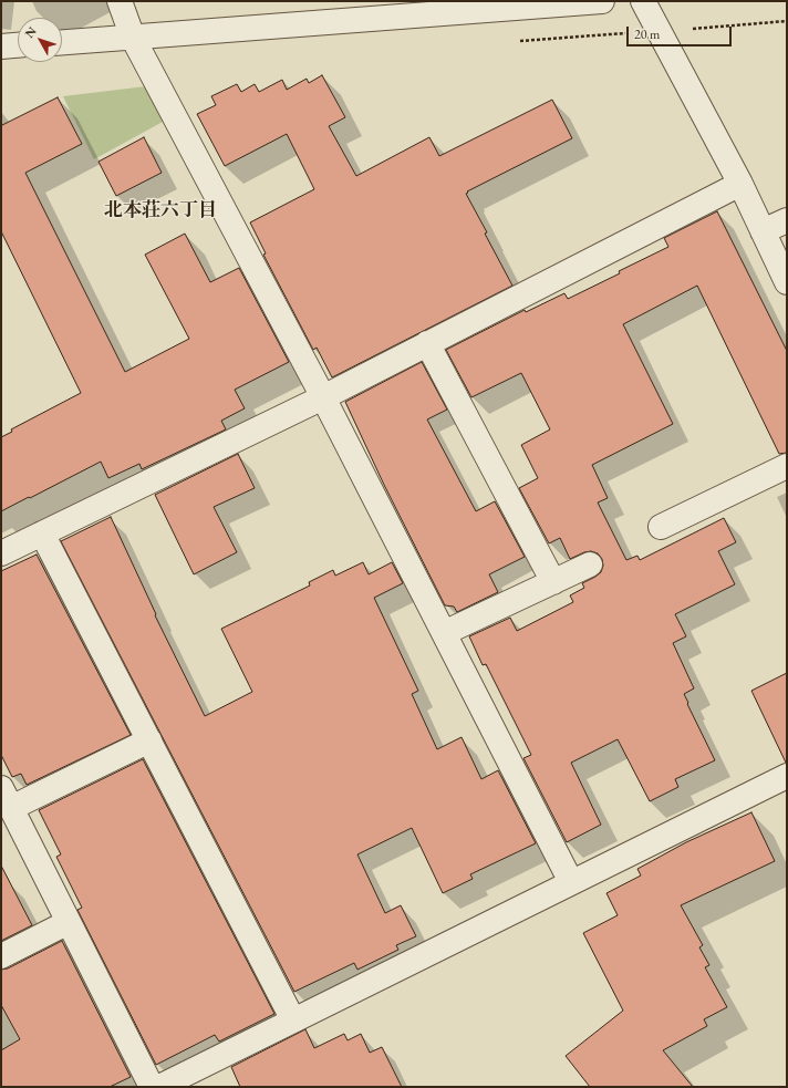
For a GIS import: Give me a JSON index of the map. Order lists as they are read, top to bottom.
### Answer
{
  "districts": ["北本荘六丁目"],
  "scale_bar": "20 m",
  "north": "top left"
}
